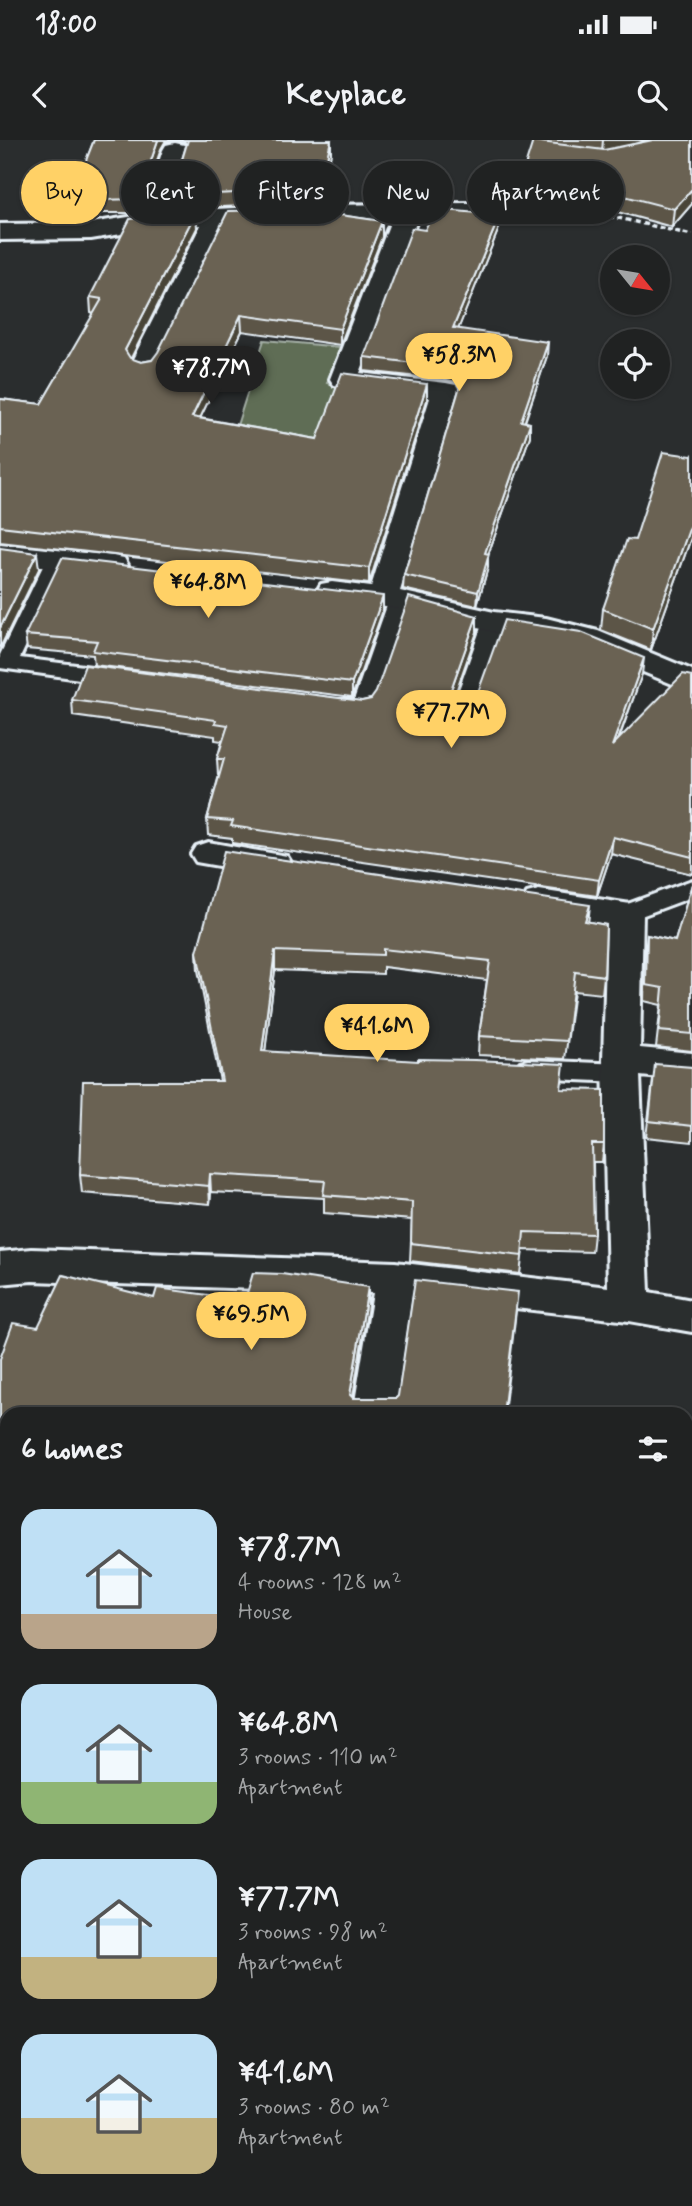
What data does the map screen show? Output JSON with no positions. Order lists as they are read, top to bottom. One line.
{"north":"bottom right","page":{"status":"18:00","header":"Keyplace","chip":["Buy","Rent","Filters","New","Apartment"],"price":["¥58.3M","¥78.7M","¥64.8M","¥77.7M","¥41.6M","¥69.5M"],"heading":"6 homes","list":[{"name":"¥78.7M","note":"4 rooms · 128 m² · House"},{"name":"¥64.8M","note":"3 rooms · 110 m² · Apartment"},{"name":"¥77.7M","note":"3 rooms · 98 m² · Apartment"},{"name":"¥41.6M","note":"3 rooms · 80 m² · Apartment"}]}}
